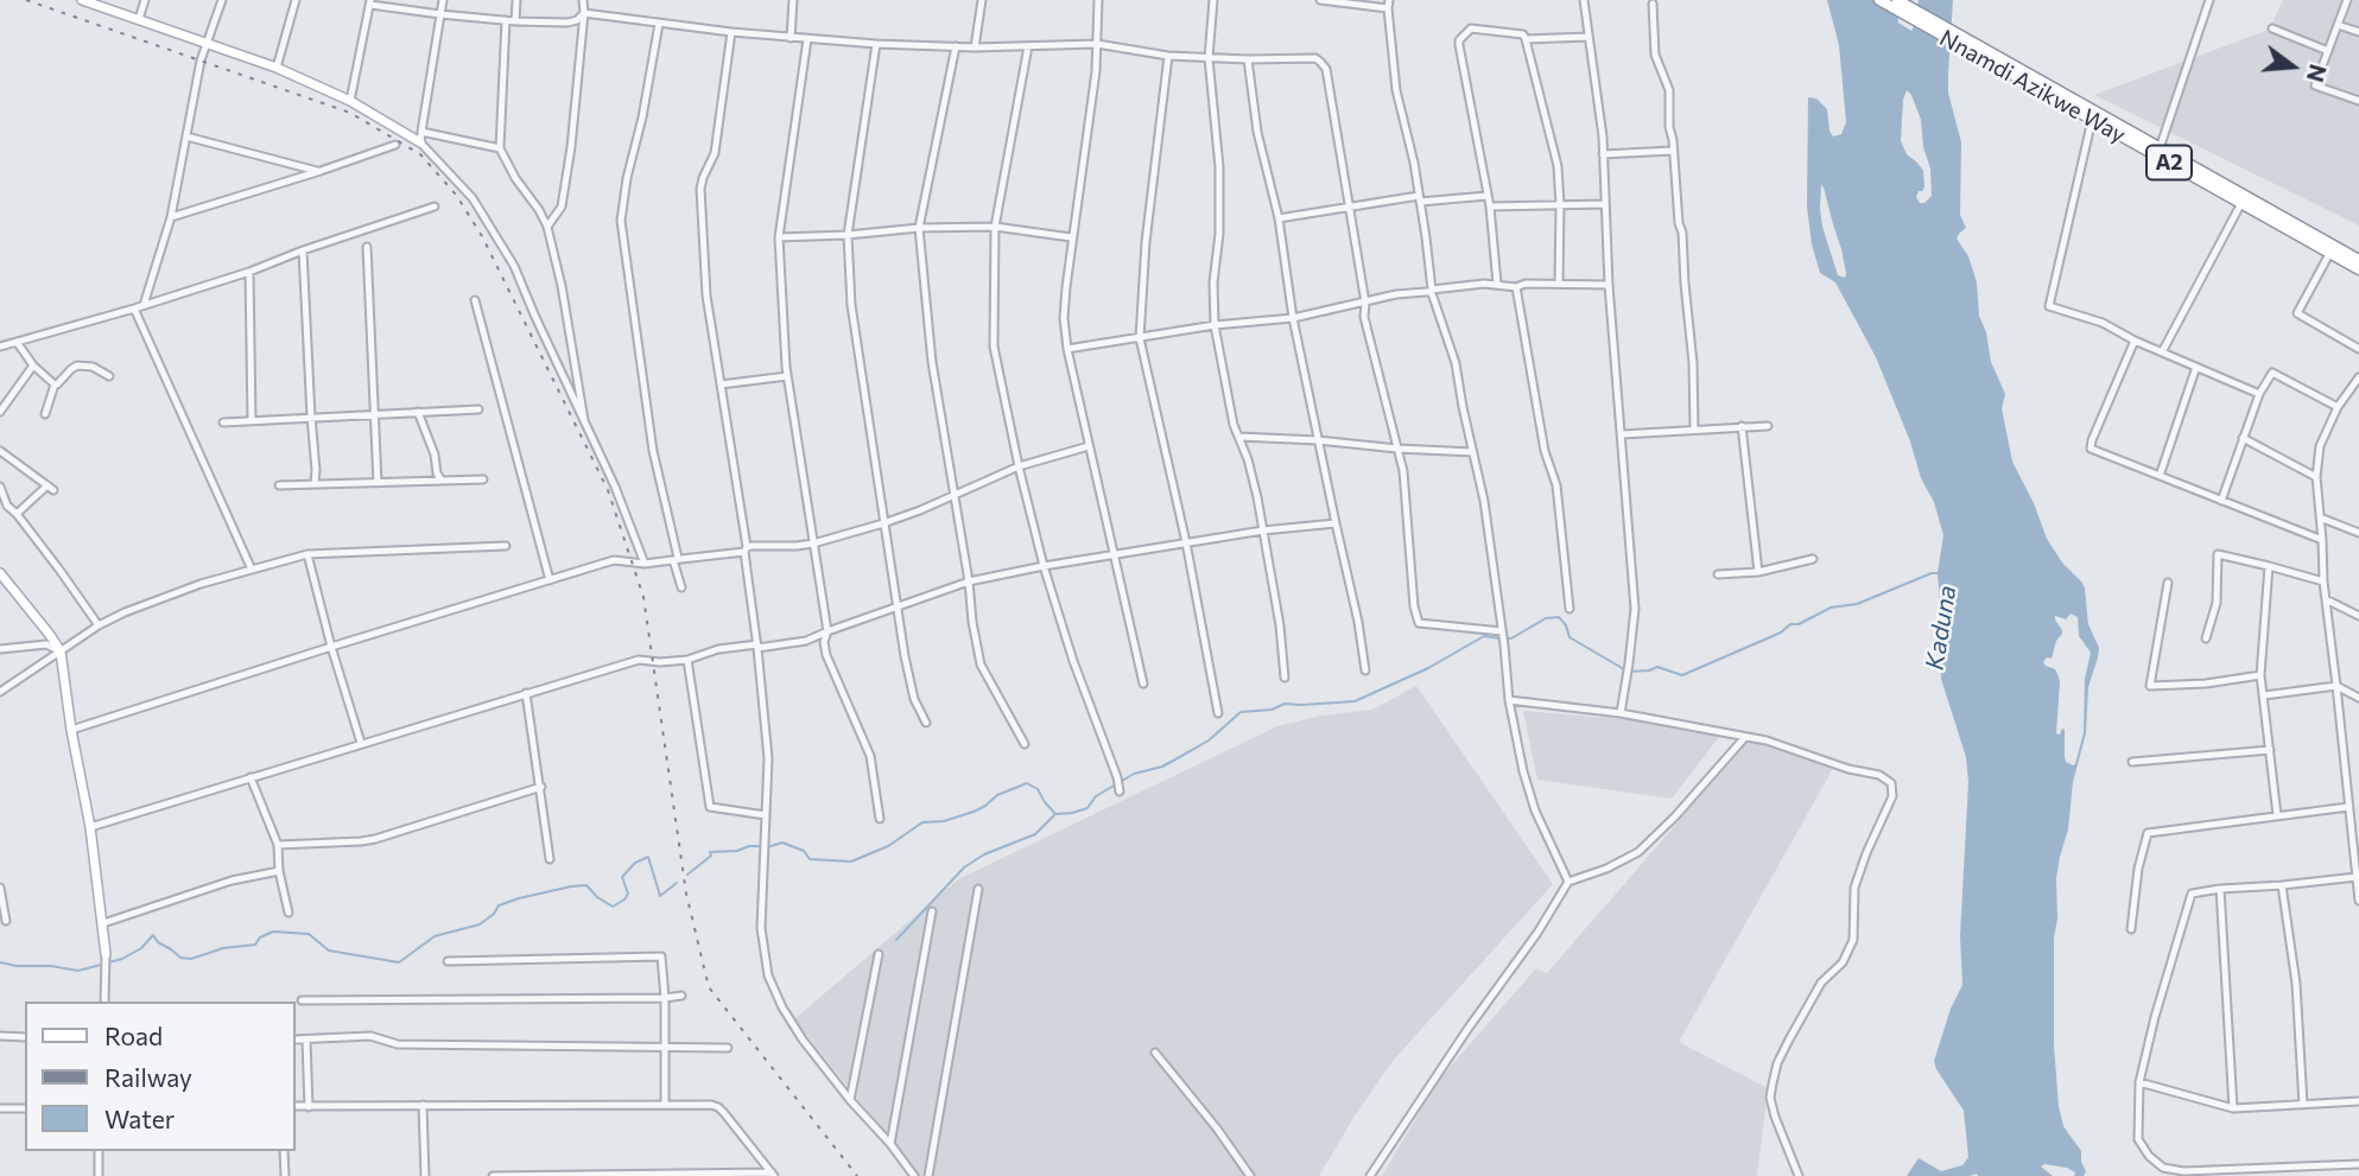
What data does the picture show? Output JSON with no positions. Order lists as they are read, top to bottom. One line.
{"streets":{"highway":["Nnamdi Azikwe Way","A2"]},"water":["Kaduna"],"legend":["Road","Railway","Water"],"north":"right"}
